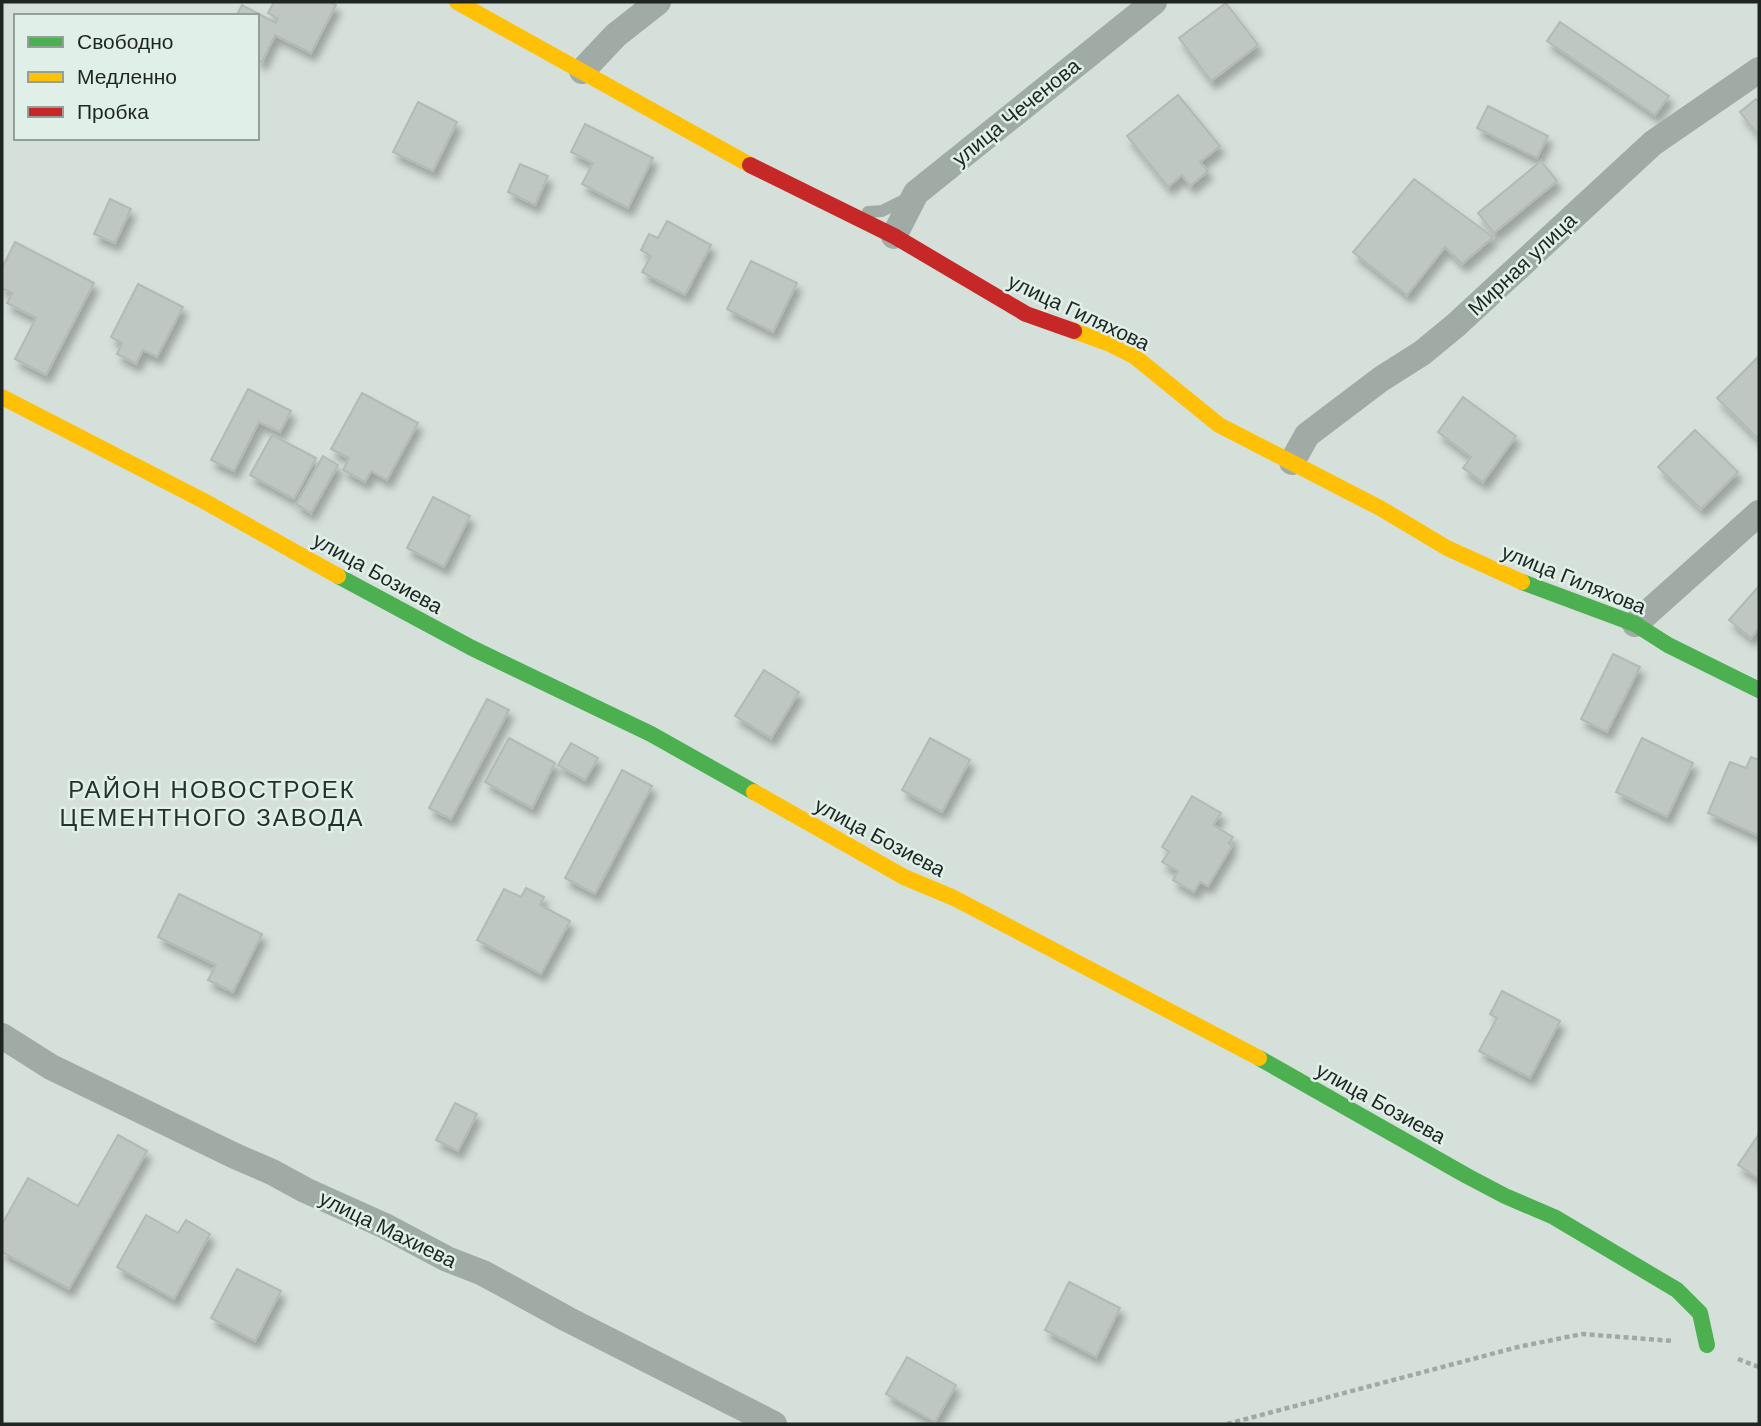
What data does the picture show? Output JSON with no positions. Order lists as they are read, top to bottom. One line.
{"streets":{"street":["улица Чеченова","Мирная улица","улица Гиляхова","улица Бозиева","улица Махиева"]},"crossings":[["улица Чеченова","улица Гиляхова"],["Мирная улица","улица Гиляхова"]],"districts":["РАЙОН НОВОСТРОЕК ЦЕМЕНТНОГО ЗАВОДА"],"legend":["Свободно","Медленно","Пробка"]}
